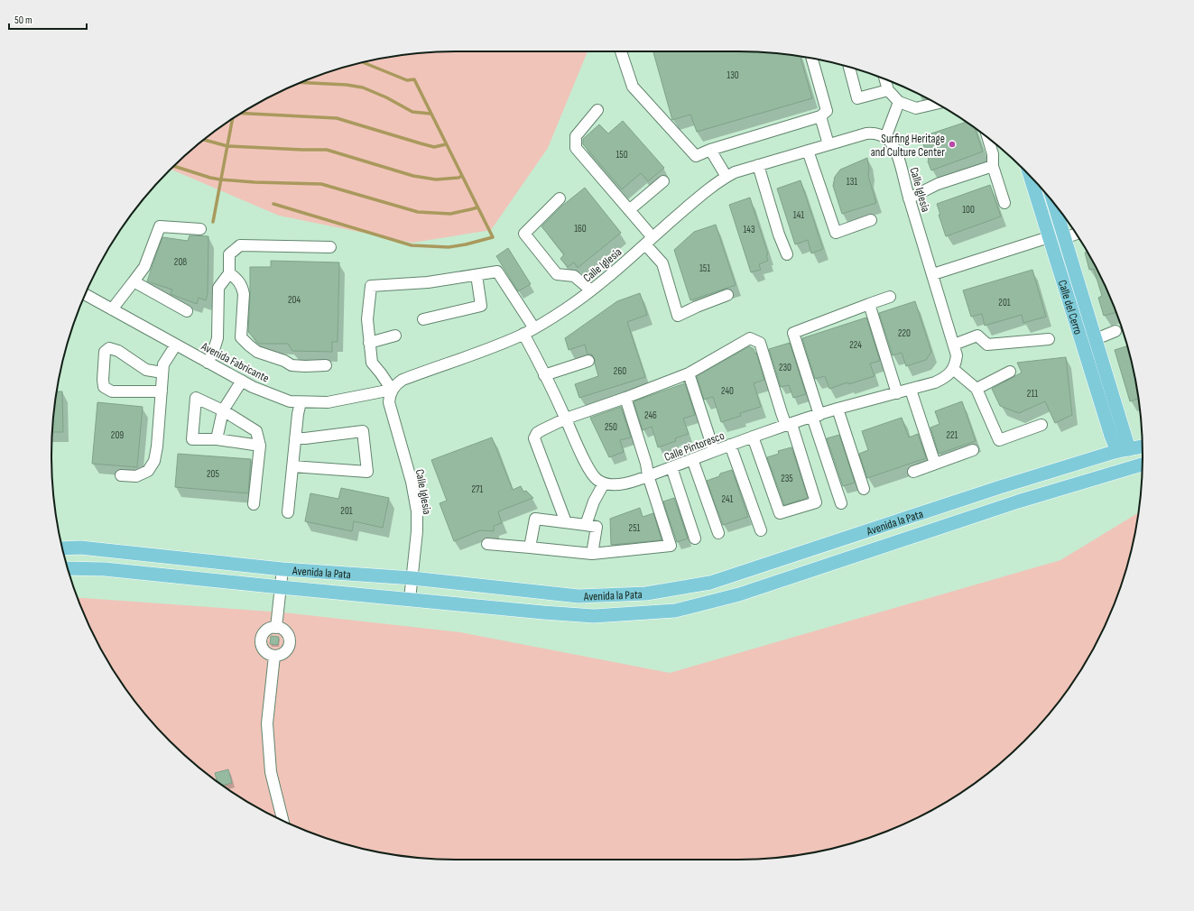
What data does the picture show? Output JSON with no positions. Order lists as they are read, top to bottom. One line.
{"streets":{"main road":["Calle del Cerro","Avenida la Pata"],"street":["Calle Iglesia","Avenida Fabricante","Calle Pintoresco"]},"crossings":[["Calle Iglesia","Avenida Fabricante"],["Calle Iglesia","Calle Pintoresco"],["Calle Iglesia","Avenida la Pata"],["Calle del Cerro","Avenida la Pata"]],"places":["Surfing Heritage and Culture Center"],"house_numbers":["130","150","131","100","141","160","143","208","151","204","201","220","224","230","260","240","211","246","250","209","221","205","235","271","241","201","251"],"scale_bar":"50 m"}
